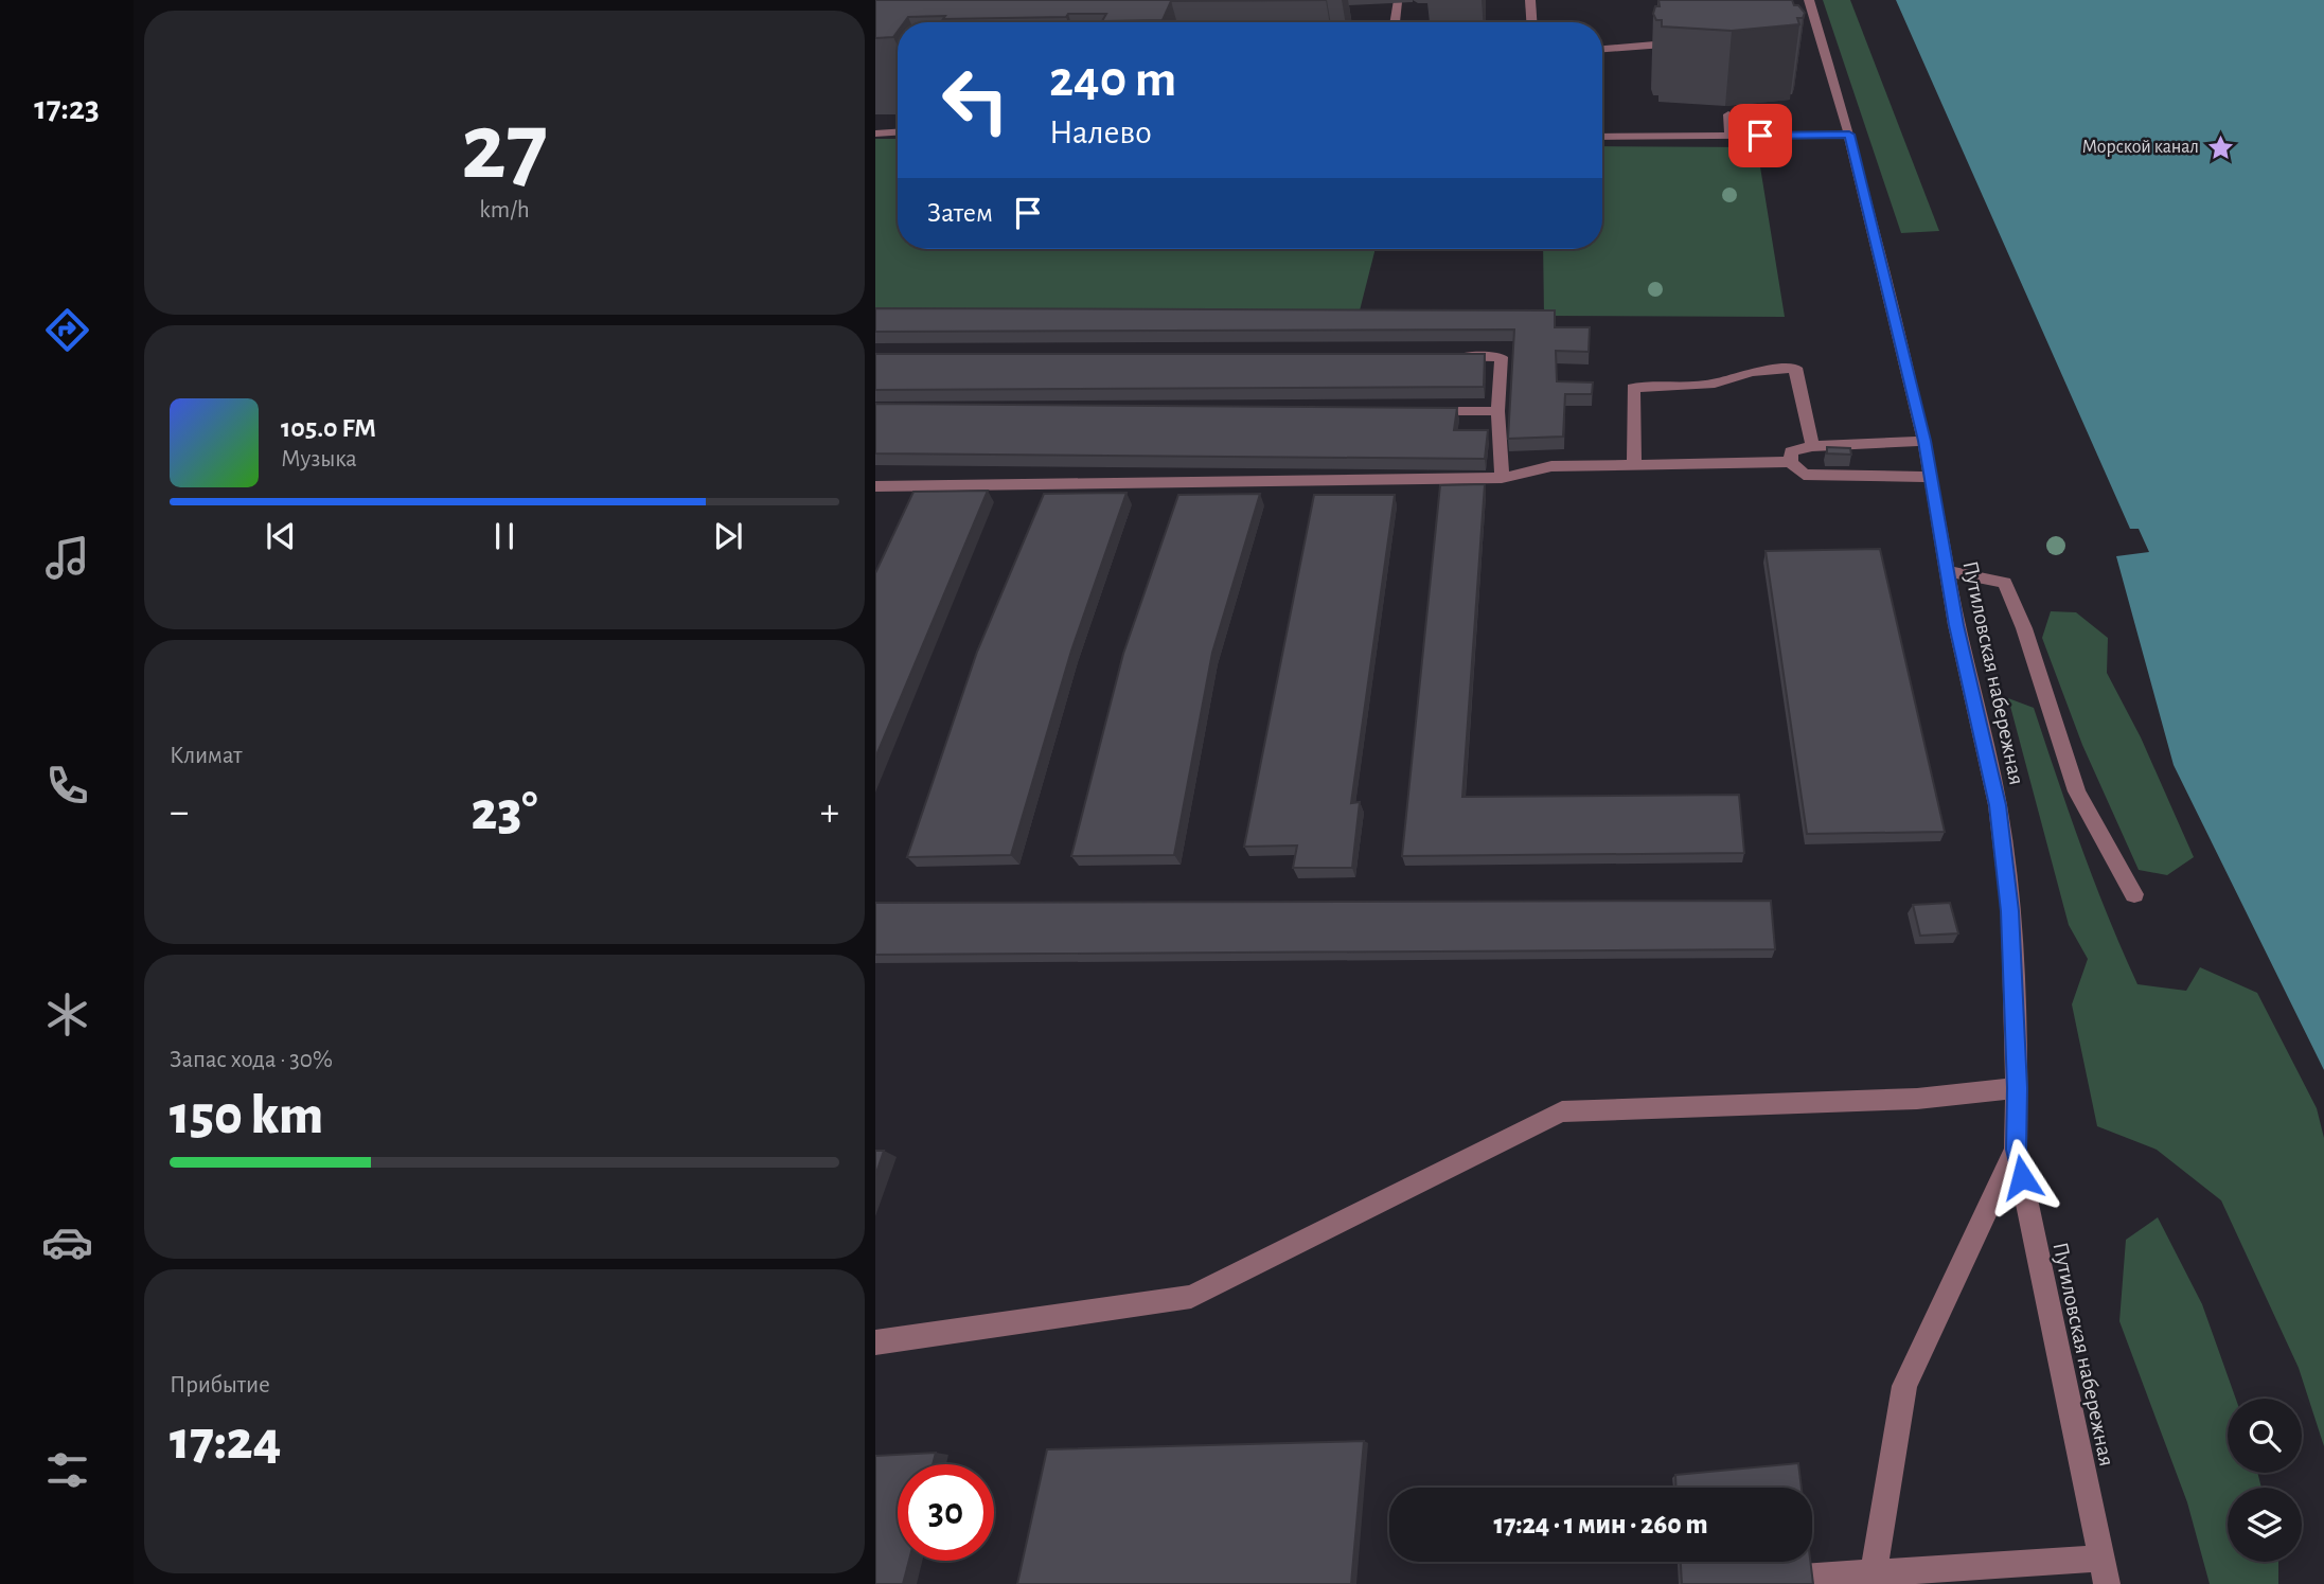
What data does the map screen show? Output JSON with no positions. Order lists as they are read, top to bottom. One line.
{"streets":{"street":["Путиловская набережная"]},"places":{"place":["Морской канал"]},"page":{"tabs":"17:23","tile":[["27","km/h"],"Климат",["Запас хода · 30%","150 km"],["Прибытие","17:24"]],"turn":["240 m","Налево"],"then":"Затем","song":["105.0 FM","Музыка"],"heat":["−","23°","+"],"limit":"30","trip":"17:24 · 1 мин · 260 m"}}
